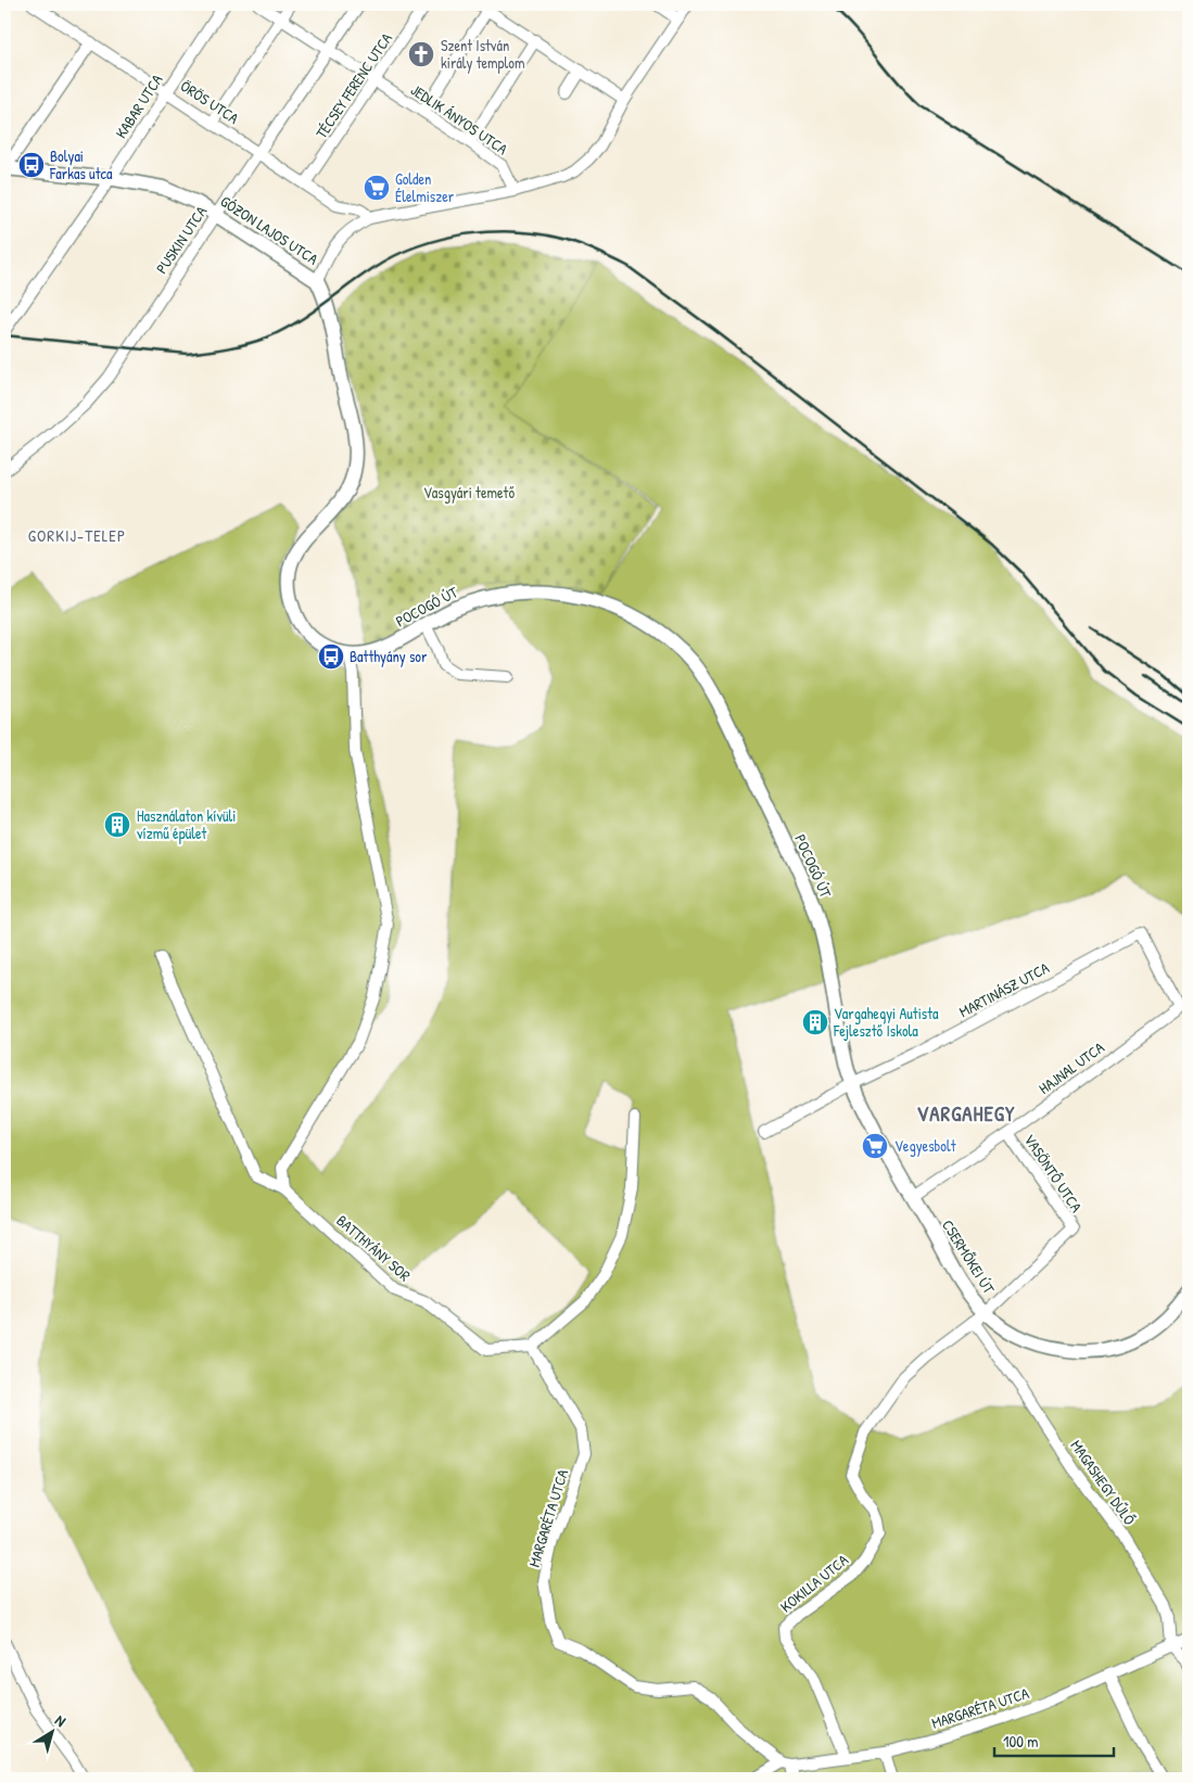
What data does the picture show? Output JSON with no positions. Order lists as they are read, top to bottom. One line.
{"streets":{"main road":["GÓZON LAJOS UTCA","POCOGÓ ÚT","CSERMŐKEI ÚT"],"street":["TÉCSEY FERENC UTCA","ÖRÖS UTCA","KABAR UTCA","JEDLIK ÁNYOS UTCA","PUSKIN UTCA","MARTINÁSZ UTCA","HAJNAL UTCA","VASÖNTŐ UTCA","BATTHYÁNY SOR","MAGASHEGY DŰLŐ","MARGARÉTA UTCA","KOKILLA UTCA"]},"crossings":[["TÉCSEY FERENC UTCA","ÖRÖS UTCA"],["TÉCSEY FERENC UTCA","JEDLIK ÁNYOS UTCA"],["ÖRÖS UTCA","KABAR UTCA"],["ÖRÖS UTCA","GÓZON LAJOS UTCA"],["ÖRÖS UTCA","PUSKIN UTCA"],["KABAR UTCA","GÓZON LAJOS UTCA"],["JEDLIK ÁNYOS UTCA","GÓZON LAJOS UTCA"],["JEDLIK ÁNYOS UTCA","PUSKIN UTCA"],["GÓZON LAJOS UTCA","PUSKIN UTCA"],["GÓZON LAJOS UTCA","POCOGÓ ÚT"],["POCOGÓ ÚT","CSERMŐKEI ÚT"],["MARTINÁSZ UTCA","HAJNAL UTCA"],["MARTINÁSZ UTCA","CSERMŐKEI ÚT"],["HAJNAL UTCA","VASÖNTŐ UTCA"],["HAJNAL UTCA","CSERMŐKEI ÚT"],["VASÖNTŐ UTCA","KOKILLA UTCA"],["BATTHYÁNY SOR","MARGARÉTA UTCA"],["CSERMŐKEI ÚT","KOKILLA UTCA"],["MAGASHEGY DŰLŐ","MARGARÉTA UTCA"],["MAGASHEGY DŰLŐ","KOKILLA UTCA"],["MARGARÉTA UTCA","KOKILLA UTCA"]],"districts":["GORKIJ-TELEP","VARGAHEGY"],"parks":["Vasgyári temető"],"places":{"church":["Szent István király templom"],"bus stop":["Bolyai Farkas utca","Batthyány sor"],"supermarket":["Golden Élelmiszer","Vegyesbolt"],"building":["Használaton kívüli vízmű épület","Vargahegyi Autista Fejlesztő Iskola"]},"scale_bar":"100 m","north":"top right"}
